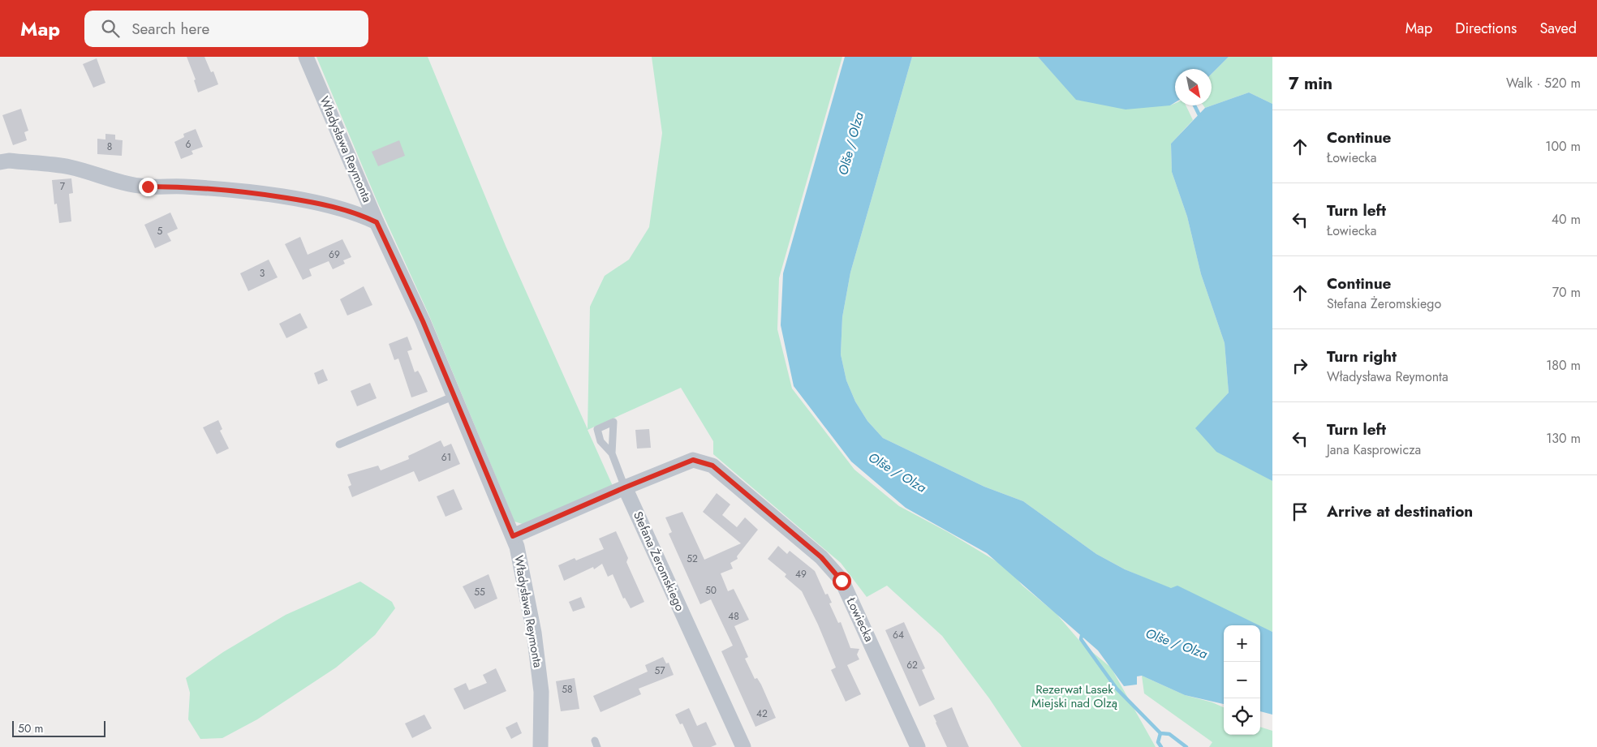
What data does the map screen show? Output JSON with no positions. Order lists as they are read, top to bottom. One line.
{"streets":{"street":["Władysława Reymonta","Stefana Żeromskiego","Łowiecka"]},"crossings":[["Stefana Żeromskiego","Łowiecka"]],"water":["Olše / Olza"],"parks":["Rezerwat Lasek Miejski nad Olzą"],"house_numbers":["6","8","7","5","69","3","61","52","49","50","55","48","64","62","57","58","42"],"scale_bar":"50 m","north":"bottom right","page":{"header":"Map","search":"Search here","nav":["Map","Directions","Saved"],"heading":["7 min","Walk · 520 m"],"list":[["Continue","Łowiecka","100 m"],["Turn left","Łowiecka","40 m"],["Continue","Stefana Żeromskiego","70 m"],["Turn right","Władysława Reymonta","180 m"],["Turn left","Jana Kasprowicza","130 m"],"Arrive at destination"],"map_buttons":["+","−"],"scale":"50 m"}}
